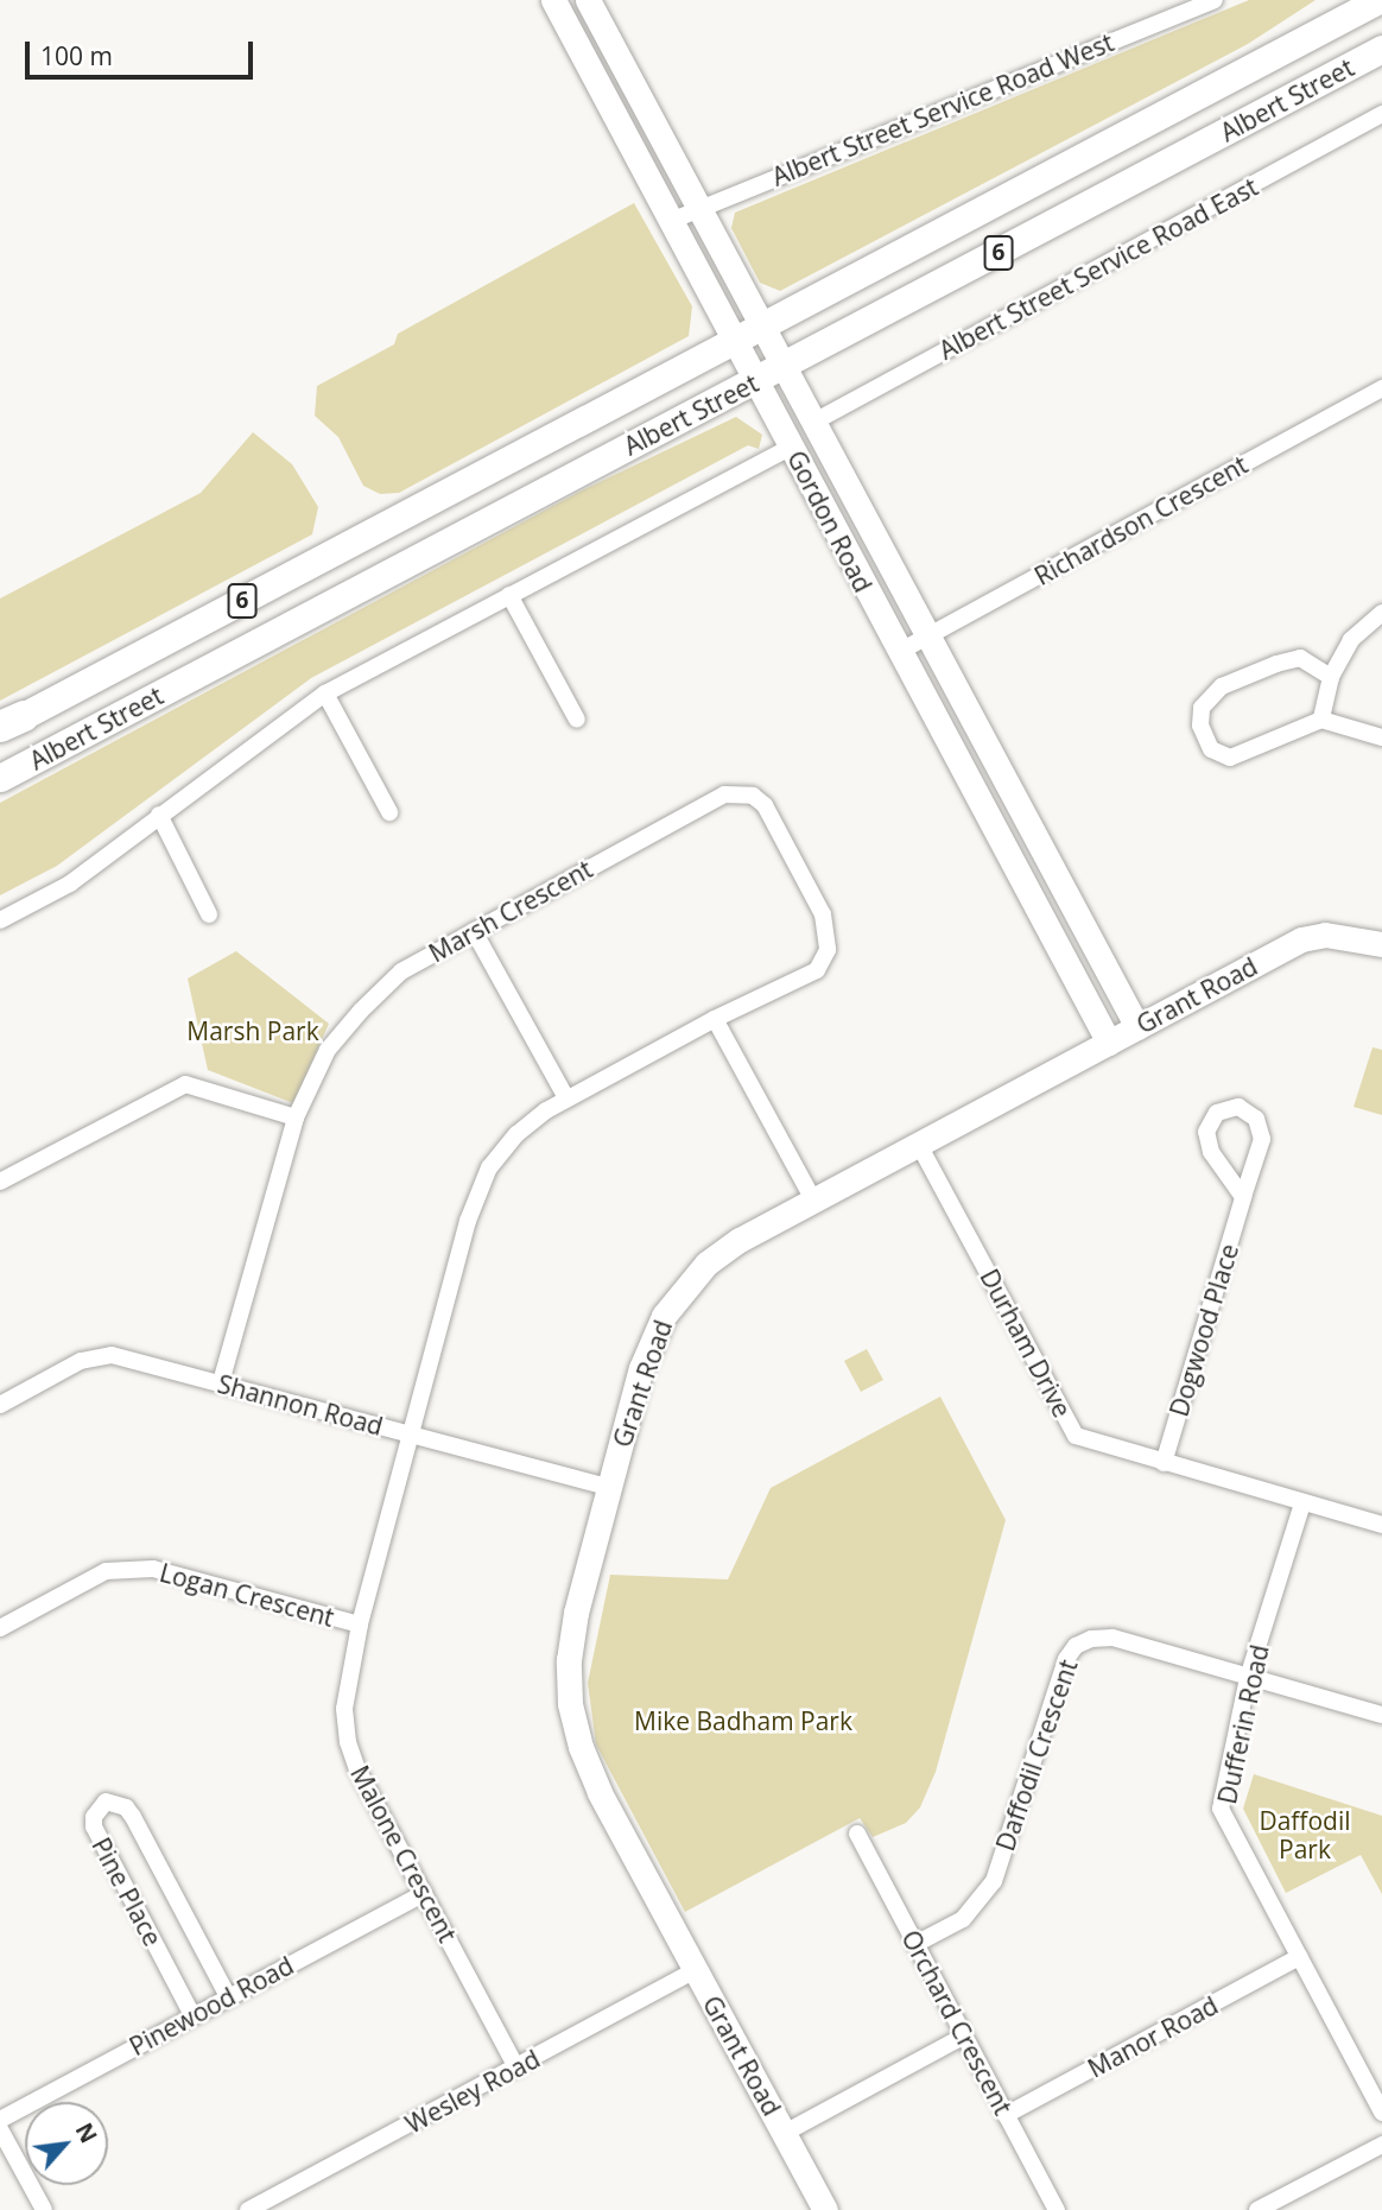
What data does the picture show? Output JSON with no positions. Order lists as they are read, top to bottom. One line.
{"streets":{"main road":["Albert Street","6"],"street":["Albert Street Service Road West","Albert Street Service Road East","Richardson Crescent","Gordon Road","Marsh Crescent","Grant Road","Dogwood Place","Durham Drive","Shannon Road","Logan Crescent","Dufferin Road","Daffodil Crescent","Malone Crescent","Pine Place","Pinewood Road","Orchard Crescent","Manor Road","Wesley Road"]},"crossings":[["Albert Street","Gordon Road"],["Albert Street Service Road West","Gordon Road"],["Albert Street Service Road East","Gordon Road"],["Richardson Crescent","Gordon Road"],["Gordon Road","Grant Road"],["Marsh Crescent","Shannon Road"],["Marsh Crescent","Malone Crescent"],["Grant Road","Durham Drive"],["Grant Road","Shannon Road"],["Grant Road","Wesley Road"],["Dogwood Place","Durham Drive"],["Durham Drive","Dufferin Road"],["Shannon Road","Malone Crescent"],["Logan Crescent","Malone Crescent"],["Dufferin Road","Daffodil Crescent"],["Dufferin Road","Manor Road"],["Daffodil Crescent","Orchard Crescent"],["Malone Crescent","Pinewood Road"],["Malone Crescent","Wesley Road"],["Pine Place","Pinewood Road"],["Orchard Crescent","Manor Road"]],"parks":["Marsh Park","Mike Badham Park","Daffodil Park"],"scale_bar":"100 m","north":"top right"}
